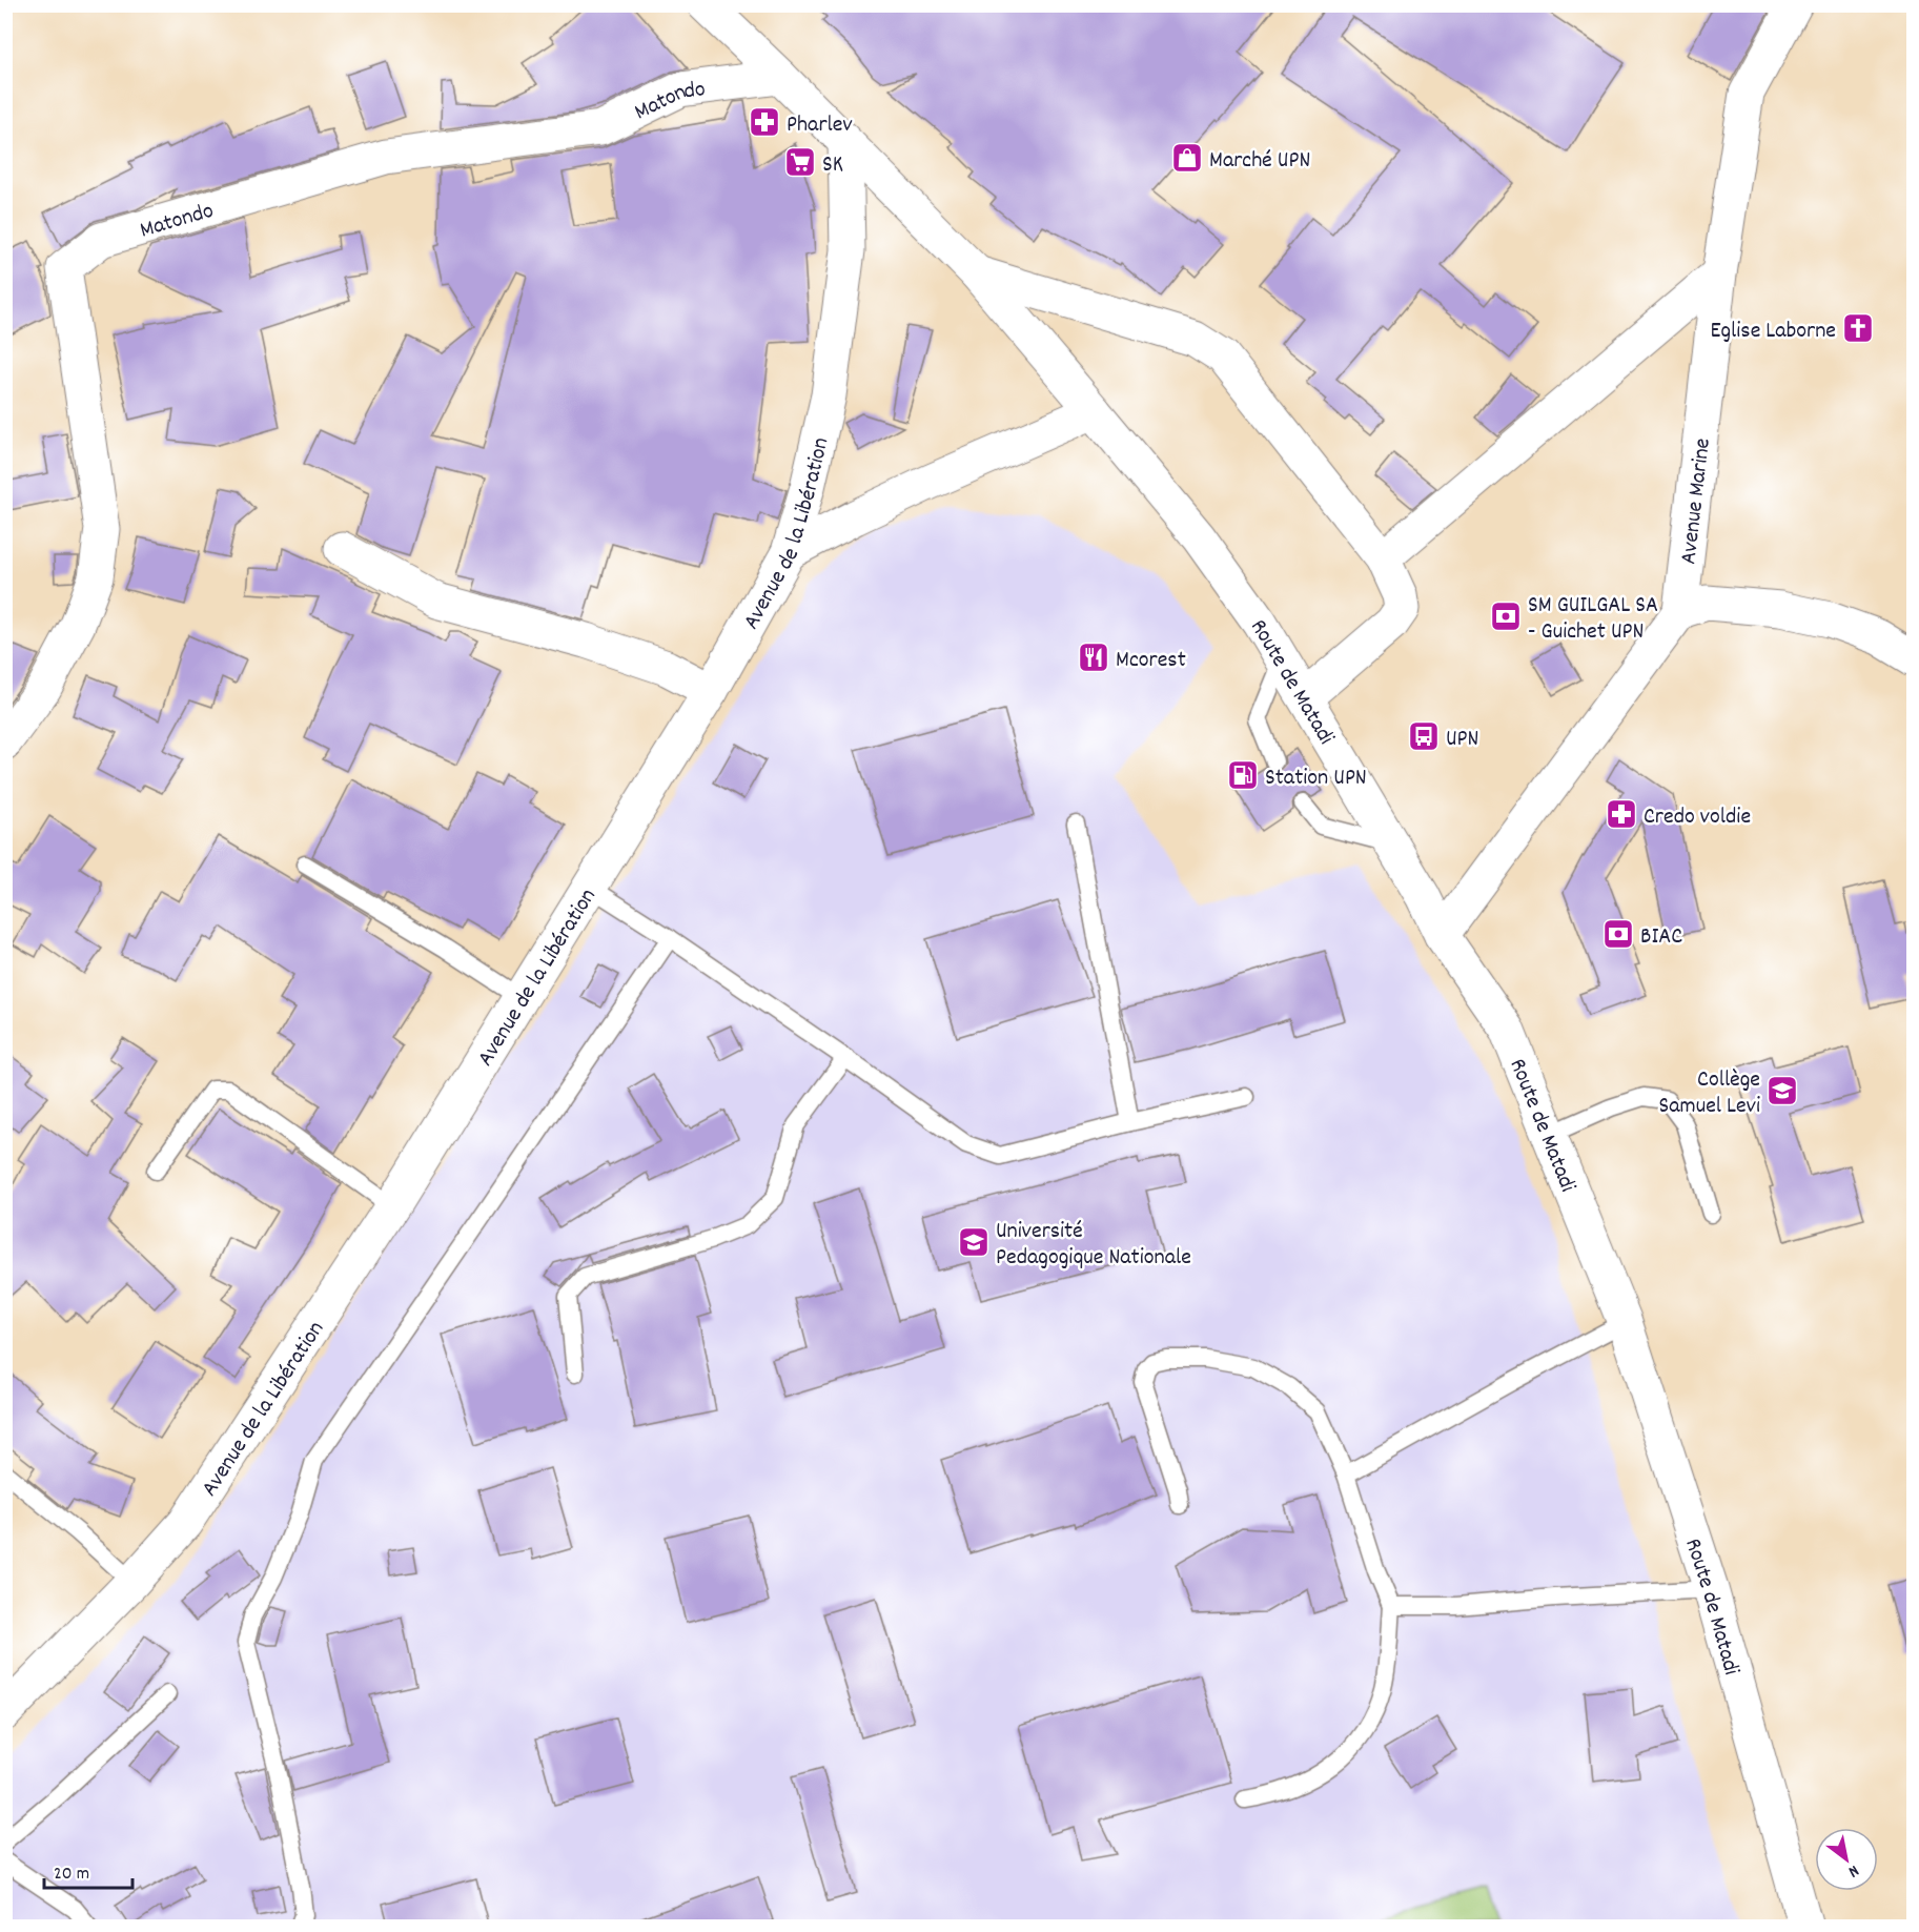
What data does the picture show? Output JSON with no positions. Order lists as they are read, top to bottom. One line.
{"streets":{"main road":["Matondo","Avenue Marine","Avenue de la Libération","Route de Matadi"]},"crossings":[["Avenue Marine","Route de Matadi"]],"places":{"pharmacy":["Pharlev","Credo voldie"],"shop":["Marché UPN"],"supermarket":["SK"],"church":["Eglise Laborne"],"bank":["SM GUILGAL SA - Guichet UPN","BIAC"],"restaurant":["Mcorest"],"bus stop":["UPN"],"fuel station":["Station UPN"],"school or university":["Collège Samuel Levi","Université Pedagogique Nationale"]},"scale_bar":"20 m","north":"bottom right"}
